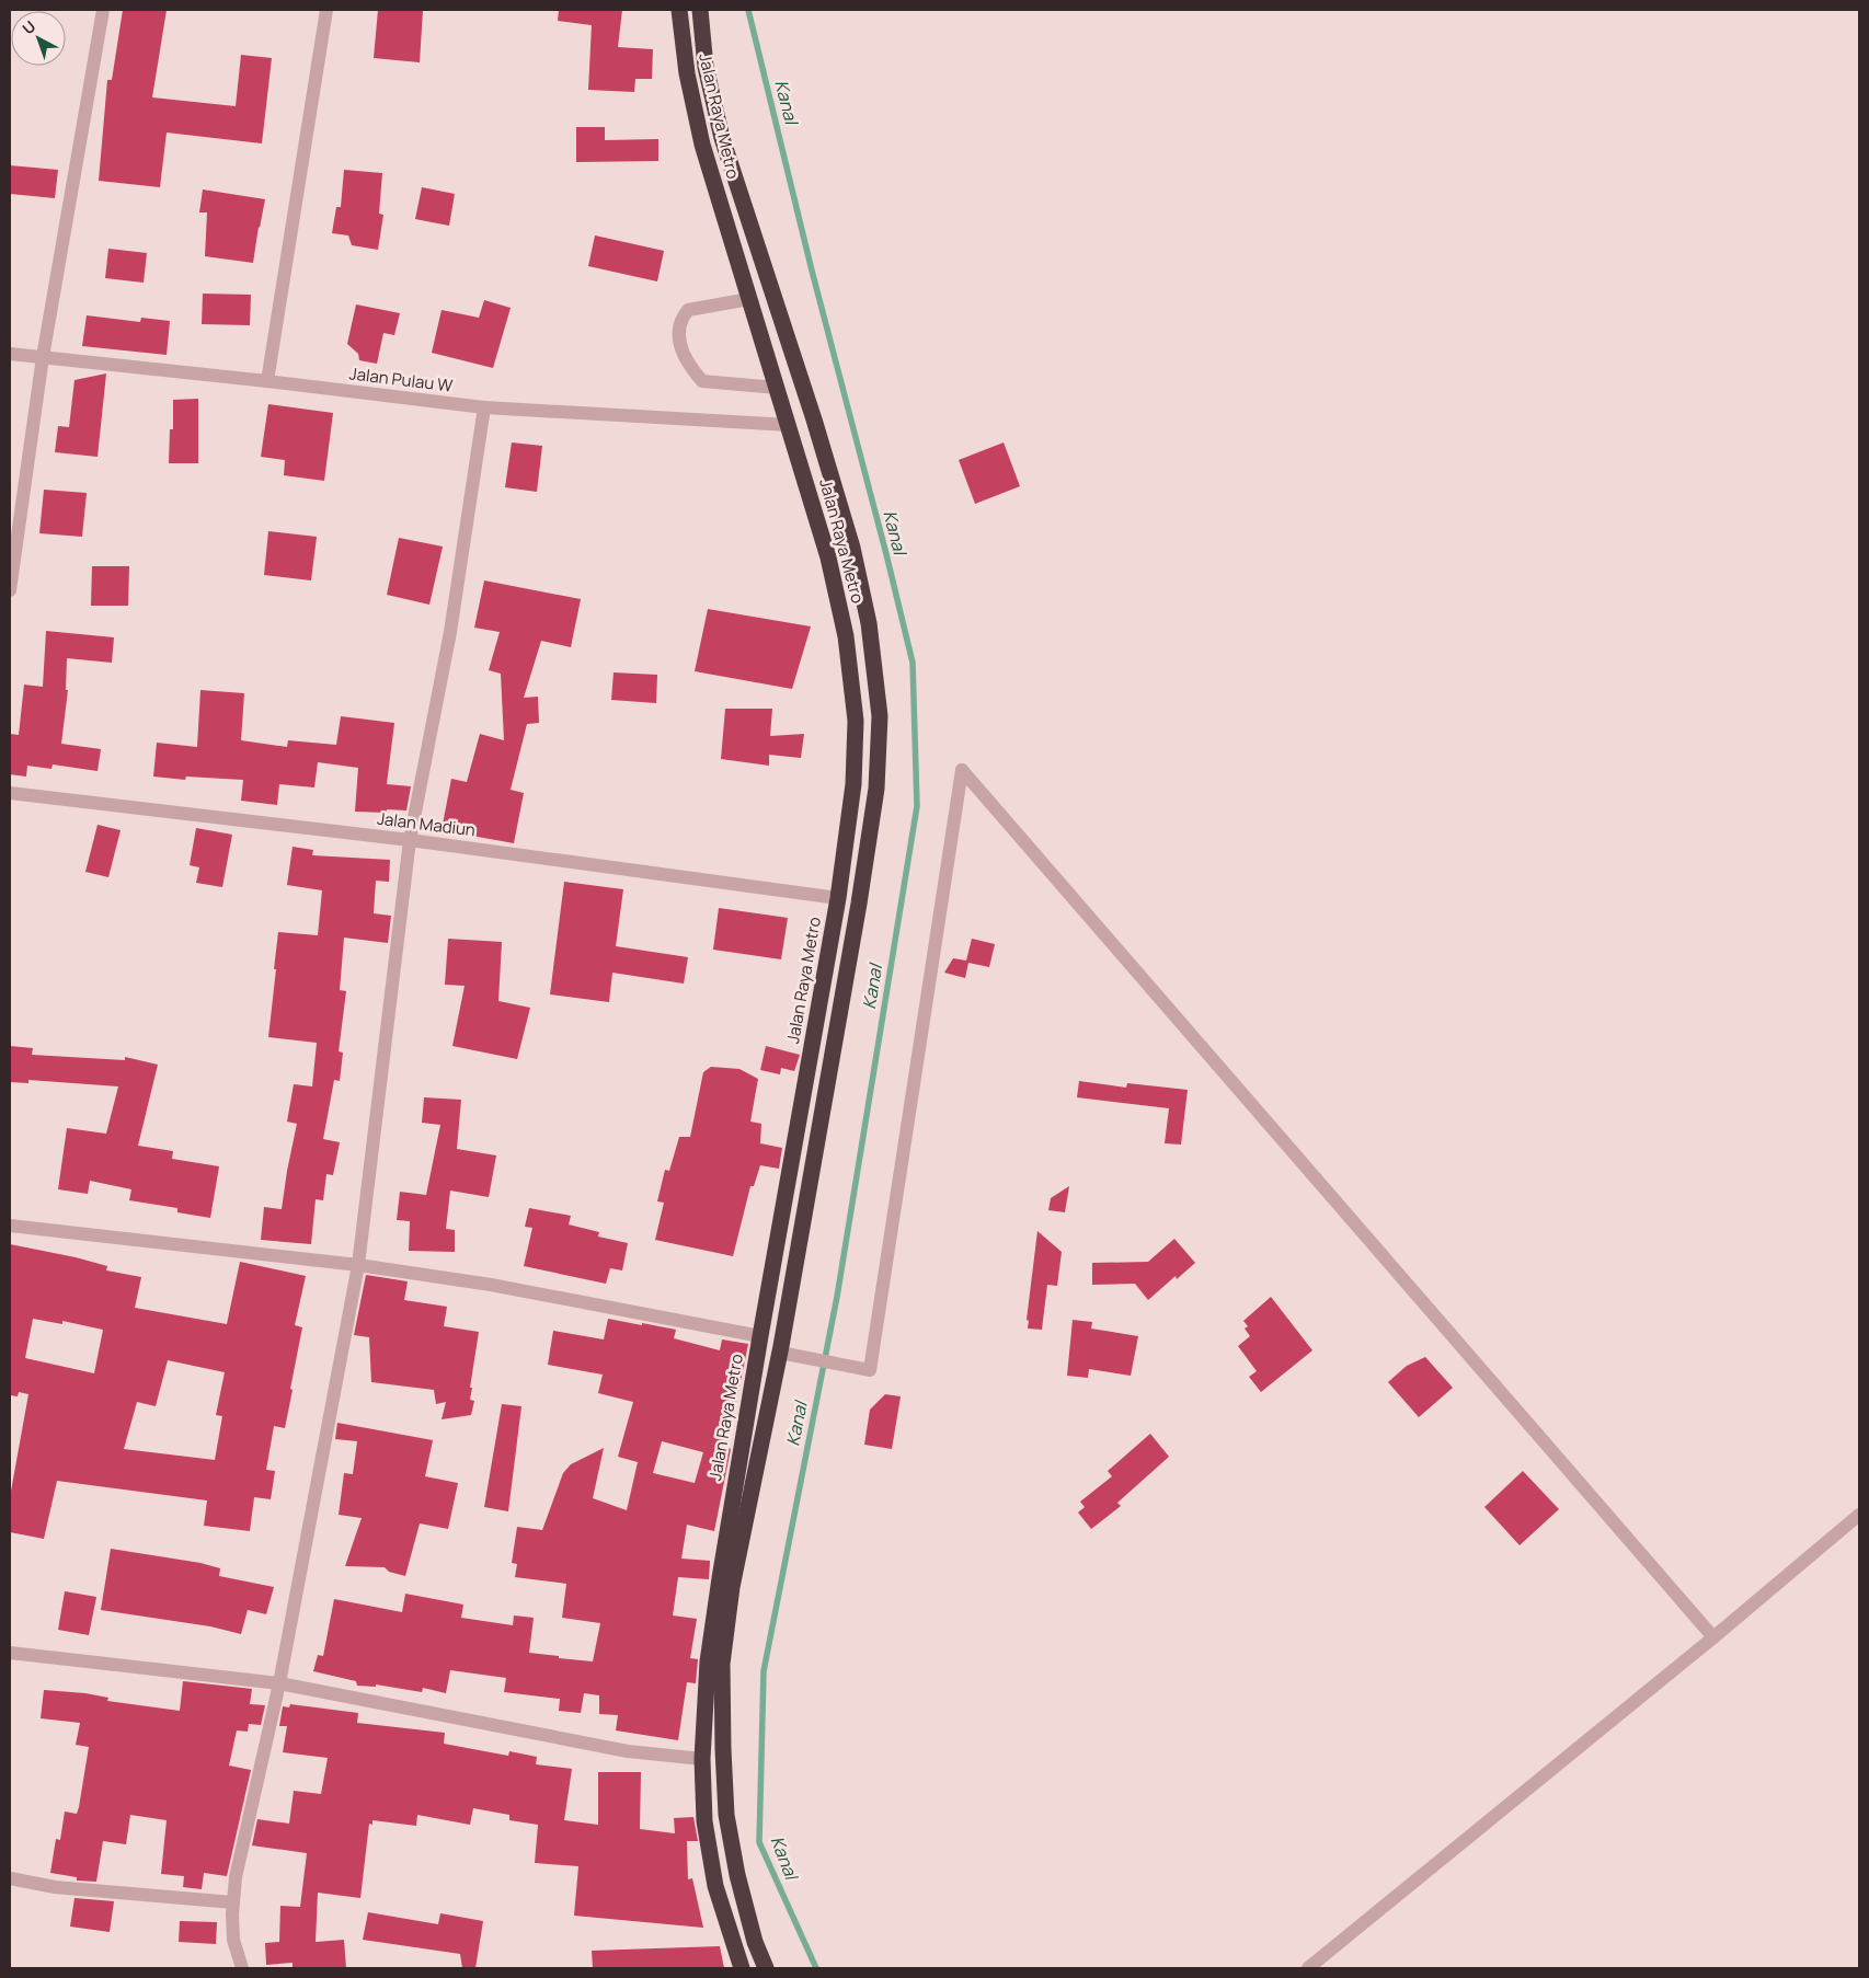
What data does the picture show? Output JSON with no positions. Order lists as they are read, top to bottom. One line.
{"streets":{"highway":["Jalan Raya Metro"],"street":["Jalan Pulau W","Jalan Madiun"]},"crossings":[["Jalan Raya Metro","Jalan Pulau W"],["Jalan Raya Metro","Jalan Madiun"]],"water":["Kanal"],"north":"top left"}
